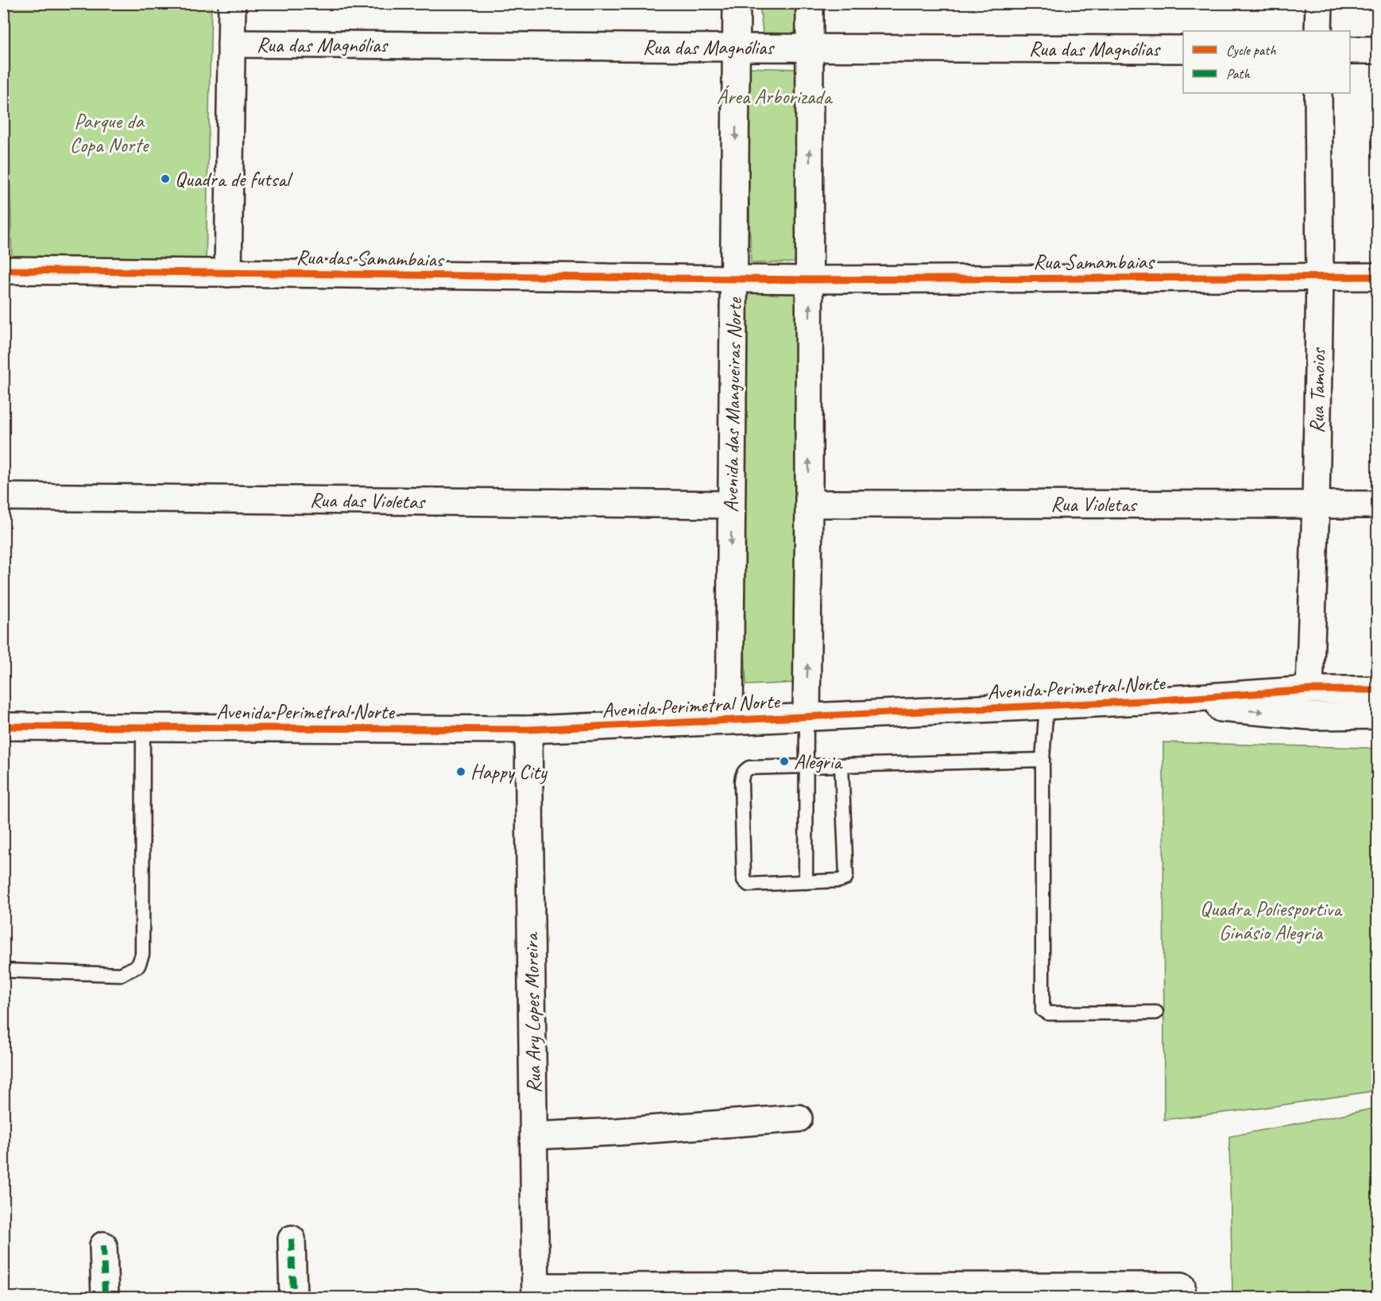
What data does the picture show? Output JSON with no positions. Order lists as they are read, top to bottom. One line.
{"streets":{"street":["Rua das Magnólias","Rua das Samambaias","Rua Samambaias","Rua Tamoios","Avenida das Mangueiras Norte","Rua das Violetas","Rua Violetas","Avenida Perimetral Norte","Rua Ary Lopes Moreira"]},"crossings":[["Rua das Magnólias","Avenida das Mangueiras Norte"],["Rua das Samambaias","Rua Samambaias"],["Rua das Samambaias","Avenida das Mangueiras Norte"],["Rua Samambaias","Rua Tamoios"],["Rua Tamoios","Rua Violetas"],["Rua Tamoios","Avenida Perimetral Norte"],["Avenida das Mangueiras Norte","Rua das Violetas"],["Avenida das Mangueiras Norte","Avenida Perimetral Norte"],["Avenida Perimetral Norte","Rua Ary Lopes Moreira"]],"parks":["Área Arborizada","Parque da Copa Norte","Quadra Poliesportiva Ginásio Alegria"],"places":["Quadra de futsal","Alegria","Happy City"],"legend":["Cycle path","Path"]}
